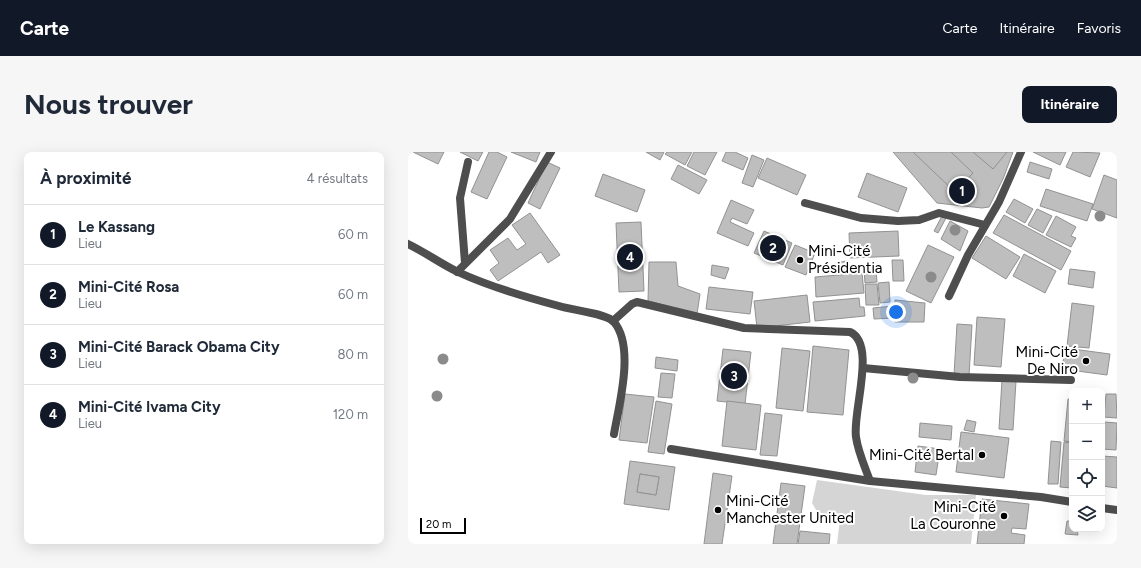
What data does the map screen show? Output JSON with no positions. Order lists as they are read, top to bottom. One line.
{"places":["Mini-Cité Présidentia","Mini-Cité De Niro","Mini-Cité Bertal","Mini-Cité Manchester United","Mini-Cité La Couronne"],"scale_bar":"20 m","page":{"header":"Carte","nav":["Carte","Itinéraire","Favoris"],"buttons":"Itinéraire","title":"Nous trouver","heading":["À proximité","4 résultats"],"pins":["1","2","4","3"],"list":[{"mark":"1","name":"Le Kassang","note":"Lieu","value":"60 m"},{"mark":"2","name":"Mini-Cité Rosa","note":"Lieu","value":"60 m"},{"mark":"3","name":"Mini-Cité Barack Obama City","note":"Lieu","value":"80 m"},{"mark":"4","name":"Mini-Cité Ivama City","note":"Lieu","value":"120 m"}],"map_buttons":["+","−"],"scale":"20 m"}}
